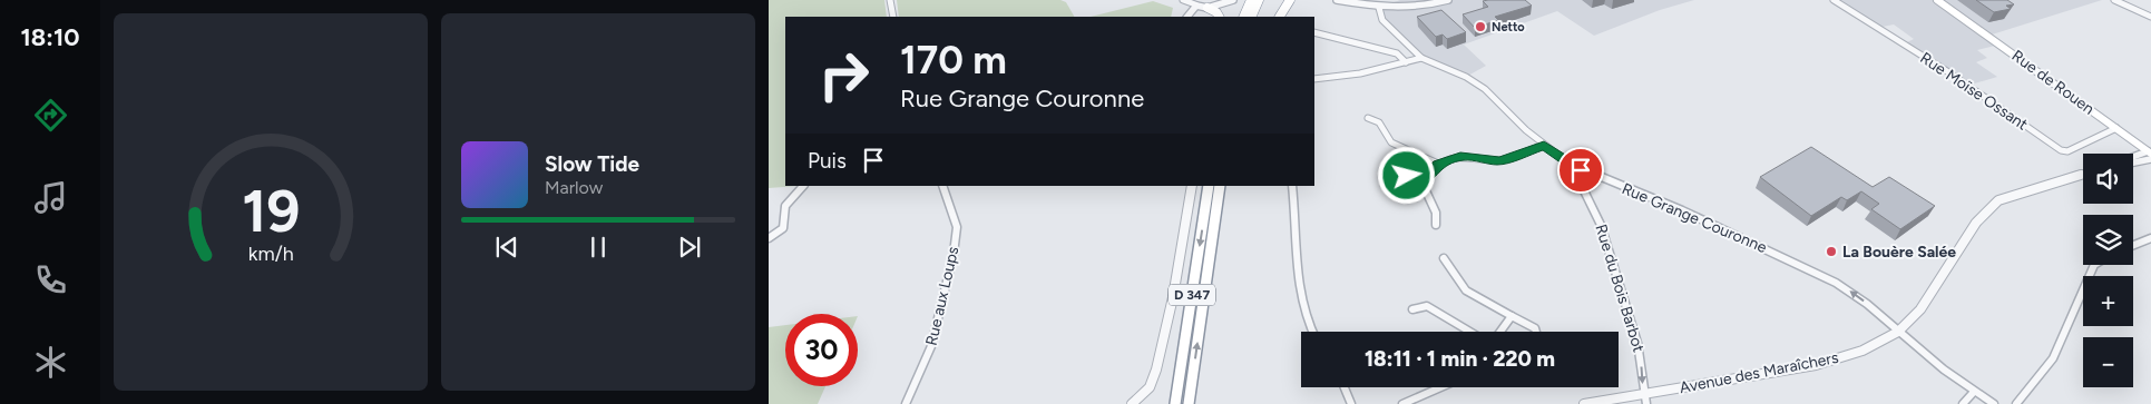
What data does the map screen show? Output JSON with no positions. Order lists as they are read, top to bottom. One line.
{"streets":{"highway":["D 347"],"main road":["Rue de Rouen"],"street":["Rue Moïse Ossant","Rue Grange Couronne","Rue du Bois Barbot","Rue aux Loups","Avenue des Maraîchers"]},"crossings":[["Rue de Rouen","Rue Moïse Ossant"],["Rue Grange Couronne","Rue du Bois Barbot"],["Rue Grange Couronne","Avenue des Maraîchers"],["Rue du Bois Barbot","Avenue des Maraîchers"]],"one_way":["Rue Grange Couronne","Rue du Bois Barbot"],"places":["Netto","La Bouère Salée"],"page":{"tabs":"18:10","turn":["170 m","Rue Grange Couronne"],"then":"Puis","song":["Slow Tide","Marlow"],"map_buttons":["+","−"],"limit":"30","trip":"18:11 · 1 min · 220 m","gauge":["19","km/h"]}}
